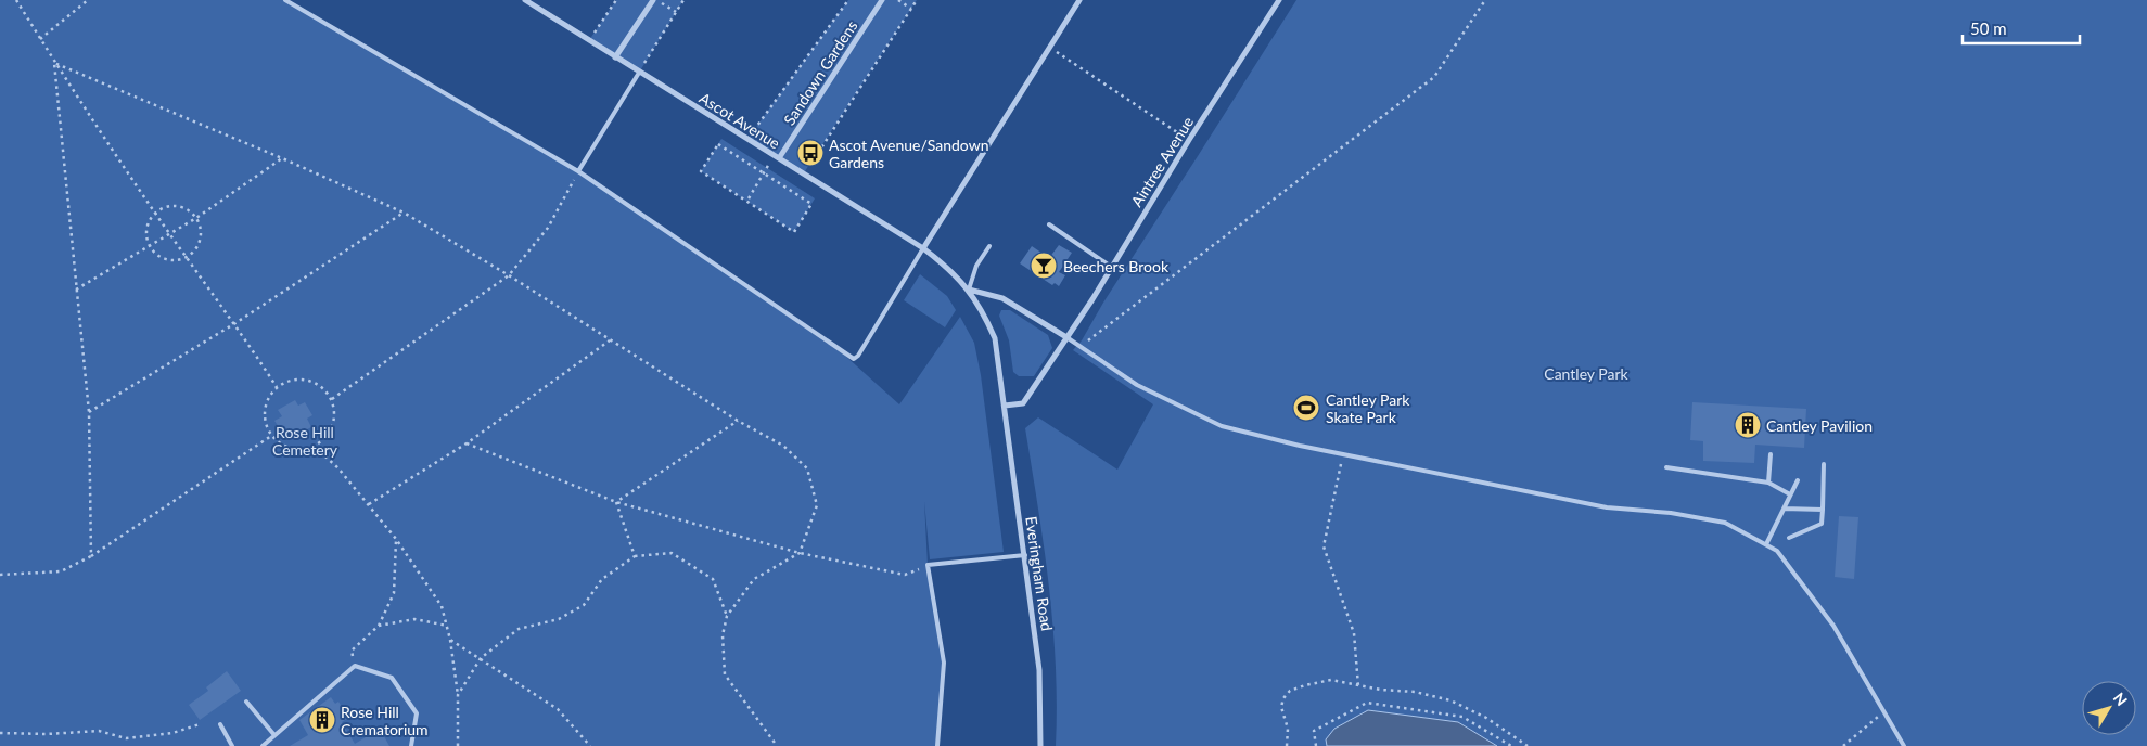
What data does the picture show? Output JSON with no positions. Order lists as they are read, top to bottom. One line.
{"streets":{"street":["Sandown Gardens","Ascot Avenue","Aintree Avenue","Everingham Road"]},"crossings":[["Sandown Gardens","Ascot Avenue"],["Ascot Avenue","Aintree Avenue"],["Ascot Avenue","Everingham Road"],["Aintree Avenue","Everingham Road"]],"parks":["Cantley Park","Rose Hill Cemetery"],"places":{"bus stop":["Ascot Avenue/Sandown Gardens"],"bar":["Beechers Brook"],"sports":["Cantley Park Skate Park"],"building":["Cantley Pavilion","Rose Hill Crematorium"]},"scale_bar":"50 m","north":"top right"}
